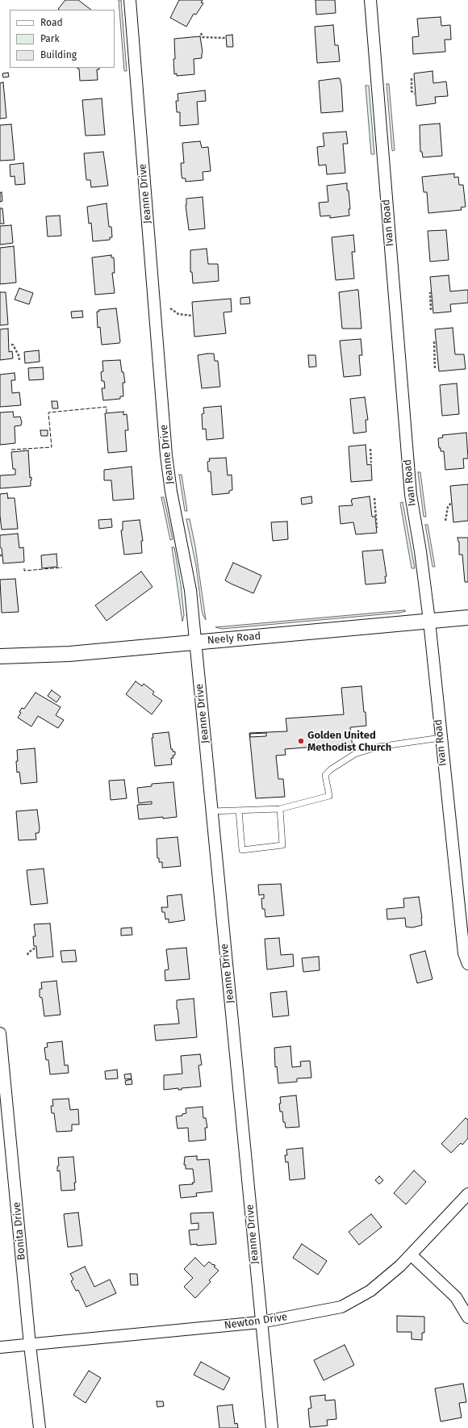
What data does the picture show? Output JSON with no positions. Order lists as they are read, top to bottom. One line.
{"streets":{"street":["Jeanne Drive","Ivan Road","Neely Road","Bonita Drive","Newton Drive"]},"crossings":[["Jeanne Drive","Neely Road"],["Jeanne Drive","Newton Drive"],["Ivan Road","Neely Road"],["Bonita Drive","Newton Drive"]],"places":["Golden United Methodist Church"],"legend":["Road","Park","Building"]}
